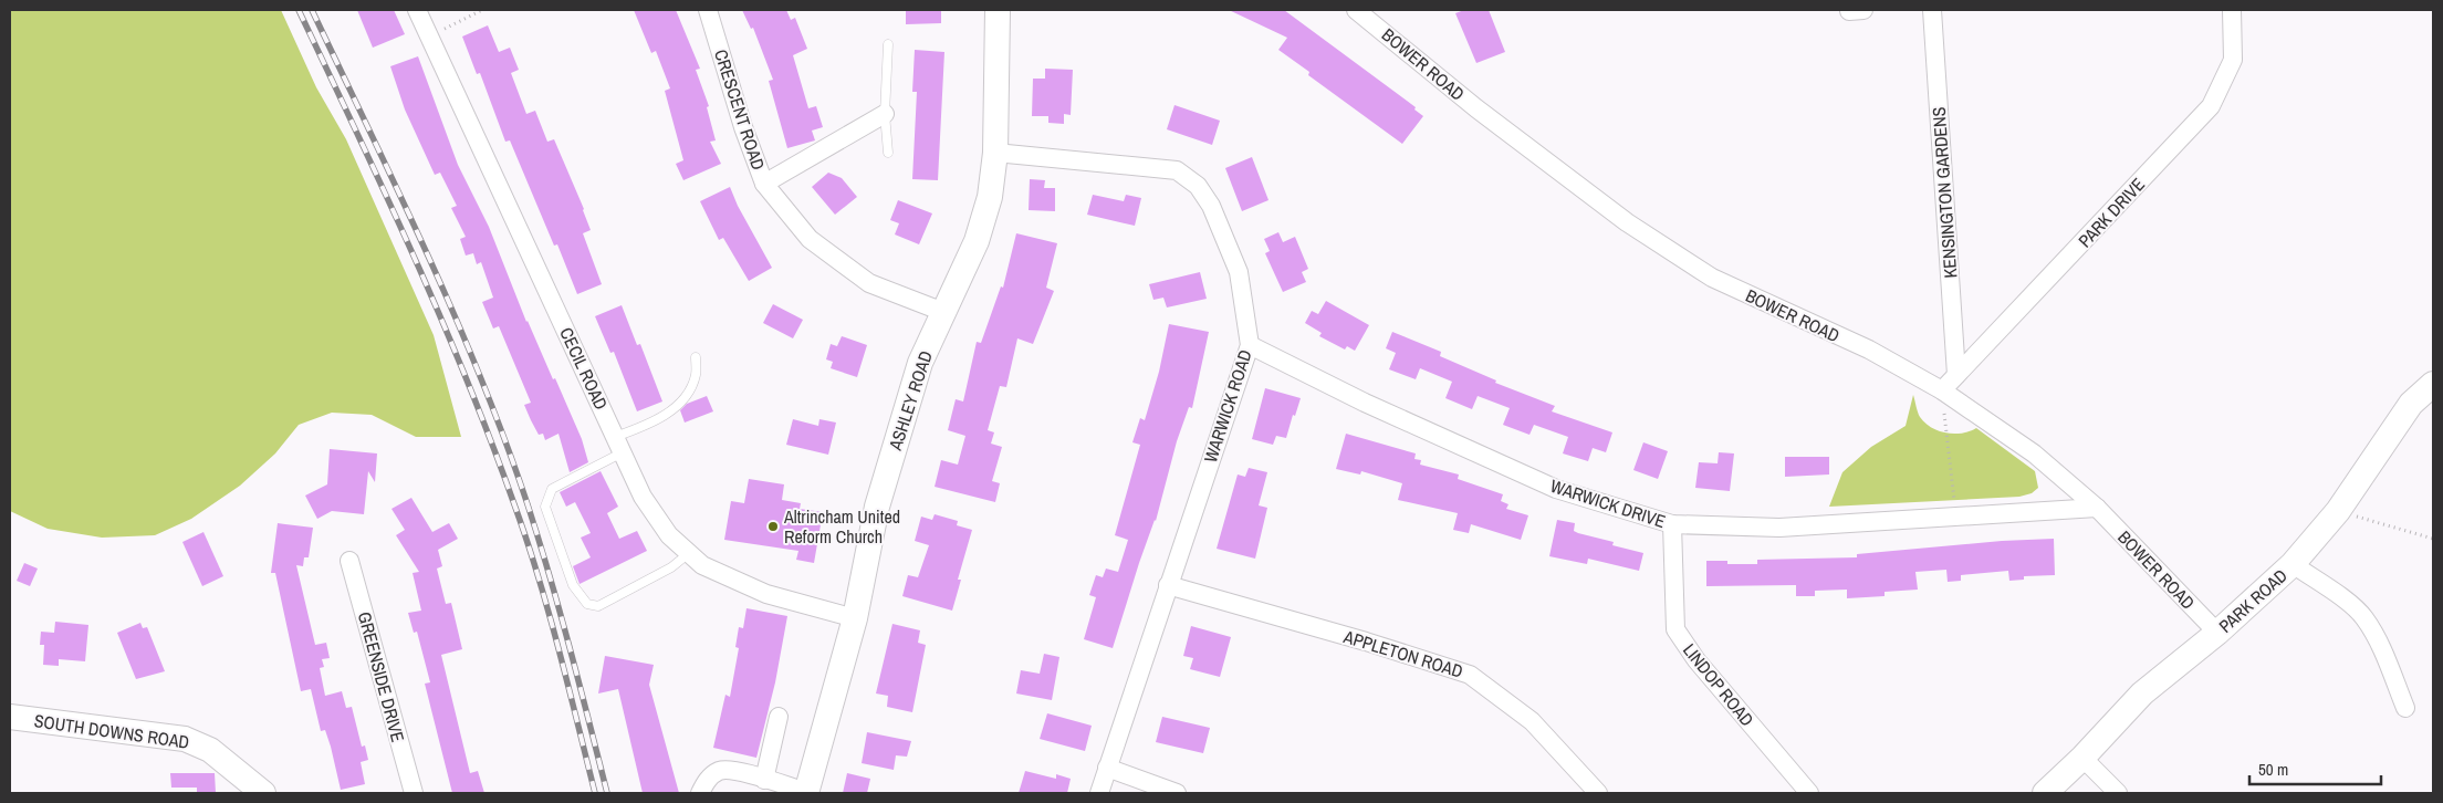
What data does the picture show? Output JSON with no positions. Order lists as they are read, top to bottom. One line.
{"streets":{"main road":["ASHLEY ROAD","PARK ROAD","SOUTH DOWNS ROAD"],"street":["BOWER ROAD","CRESCENT ROAD","KENSINGTON GARDENS","PARK DRIVE","CECIL ROAD","WARWICK ROAD","WARWICK DRIVE","APPLETON ROAD","GREENSIDE DRIVE","LINDOP ROAD"]},"crossings":[["BOWER ROAD","PARK DRIVE"],["BOWER ROAD","WARWICK DRIVE"],["BOWER ROAD","PARK ROAD"],["CRESCENT ROAD","ASHLEY ROAD"],["KENSINGTON GARDENS","PARK DRIVE"],["CECIL ROAD","ASHLEY ROAD"],["ASHLEY ROAD","WARWICK ROAD"],["WARWICK ROAD","WARWICK DRIVE"],["WARWICK ROAD","APPLETON ROAD"],["WARWICK DRIVE","LINDOP ROAD"]],"places":["Altrincham United Reform Church"],"scale_bar":"50 m"}
